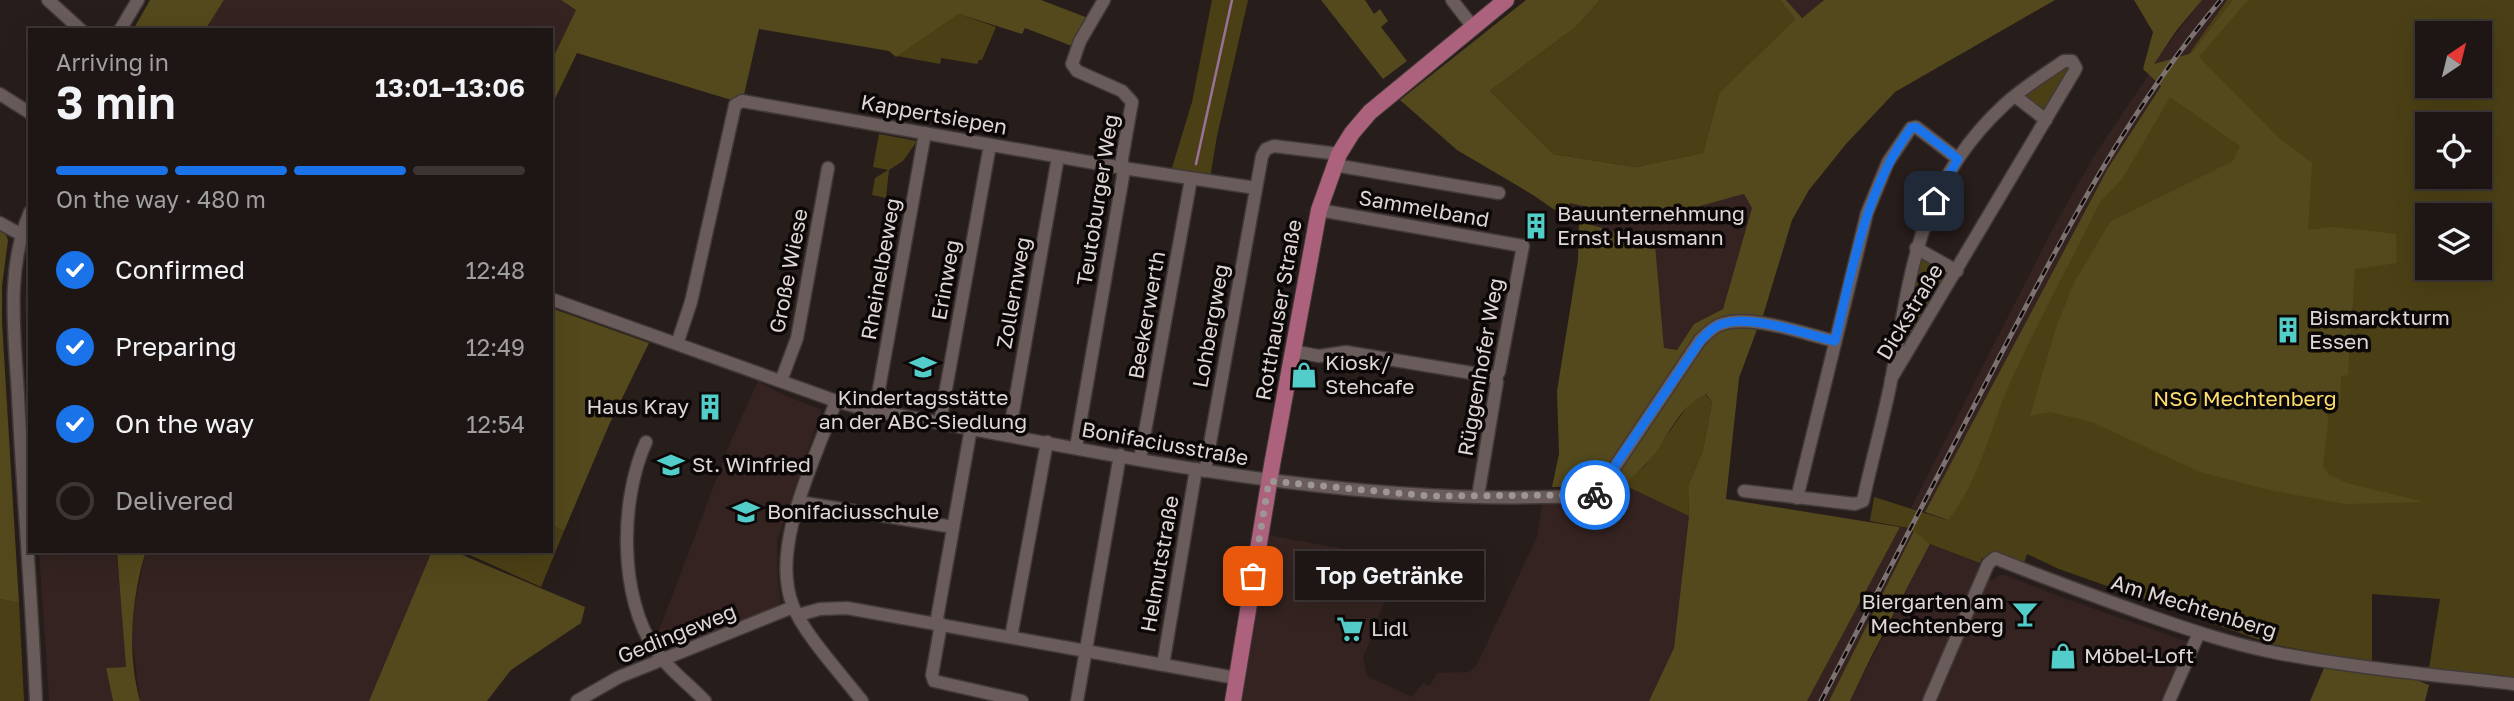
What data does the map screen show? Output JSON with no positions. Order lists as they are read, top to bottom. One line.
{"streets":{"main road":["Rotthauser Straße"],"street":["Kappertsiepen","Teutoburger Weg","Sammelband","Rheinelbeweg","Große Wiese","Erinweg","Zollernweg","Dickstraße","Beekerwerth","Lohbergweg","Rüggenhofer Weg","Bonifaciusstraße","Helmutstraße","Am Mechtenberg","Gedingeweg"]},"crossings":[["Kappertsiepen","Teutoburger Weg"],["Kappertsiepen","Rheinelbeweg"],["Kappertsiepen","Erinweg"],["Kappertsiepen","Zollernweg"],["Kappertsiepen","Beekerwerth"],["Kappertsiepen","Lohbergweg"],["Kappertsiepen","Bonifaciusstraße"],["Teutoburger Weg","Bonifaciusstraße"],["Sammelband","Rotthauser Straße"],["Sammelband","Rüggenhofer Weg"],["Rheinelbeweg","Bonifaciusstraße"],["Große Wiese","Bonifaciusstraße"],["Erinweg","Bonifaciusstraße"],["Zollernweg","Bonifaciusstraße"],["Rotthauser Straße","Bonifaciusstraße"],["Rotthauser Straße","Gedingeweg"],["Beekerwerth","Bonifaciusstraße"],["Lohbergweg","Bonifaciusstraße"],["Lohbergweg","Helmutstraße"],["Rüggenhofer Weg","Bonifaciusstraße"],["Bonifaciusstraße","Helmutstraße"],["Helmutstraße","Gedingeweg"]],"parks":["NSG Mechtenberg"],"places":{"building":["Bauunternehmung Ernst Hausmann","Bismarckturm Essen","Haus Kray"],"school or university":["Kindertagsstätte an der ABC-Siedlung","St. Winfried","Bonifaciusschule"],"shop":["Kiosk/ Stehcafe","Möbel-Loft"],"other":["Top Getränke"],"bar":["Biergarten am Mechtenberg"],"supermarket":["Lidl"]},"north":"top right","page":{"heading":["3 min","Arriving in","13:01–13:06"],"bar":"On the way · 480 m","list":[["Confirmed","12:48"],["Preparing","12:49"],["On the way","12:54"],"Delivered"],"bubble":"Top Getränke"}}
